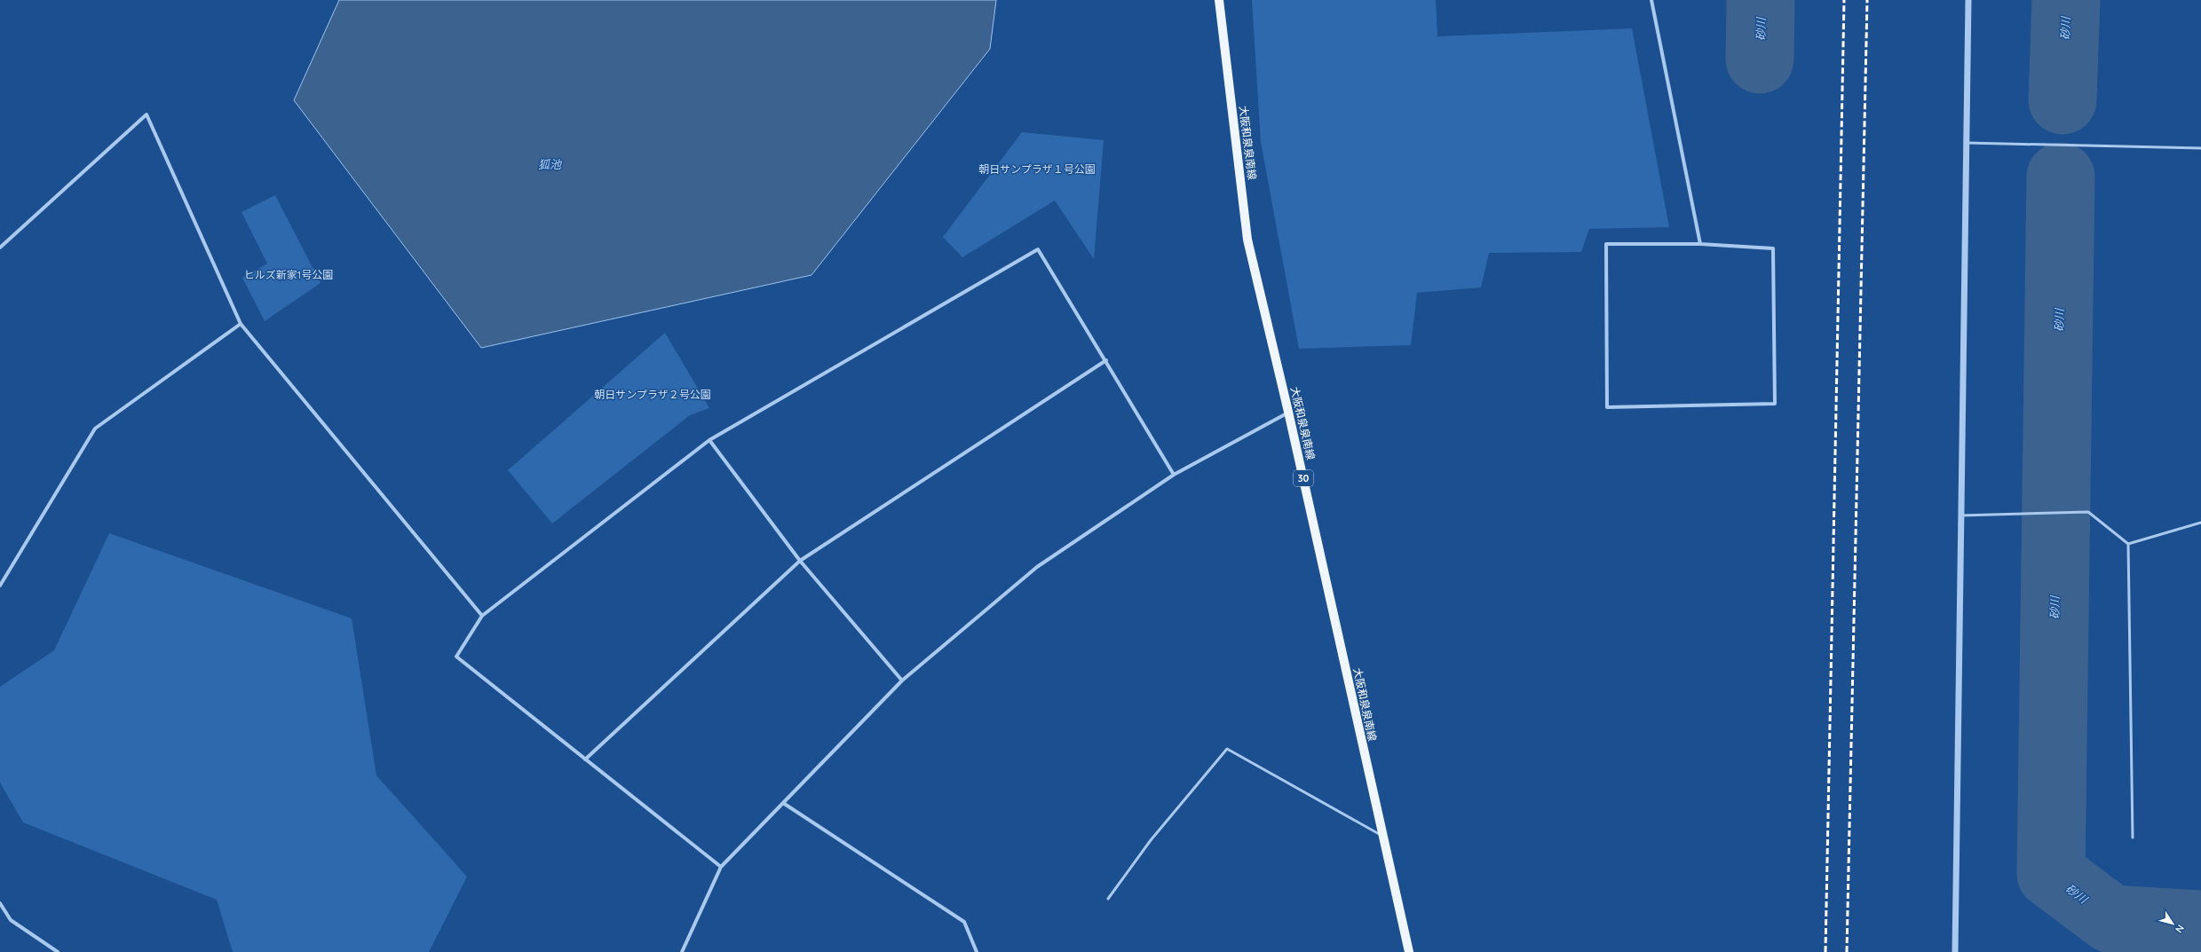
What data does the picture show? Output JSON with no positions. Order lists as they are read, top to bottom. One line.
{"streets":{"main road":["大阪和泉泉南線","30"]},"water":["砂川","狐池"],"parks":["朝日サンプラザ１号公園","ヒルズ新家1号公園","朝日サンプラザ２号公園"],"north":"bottom right"}
